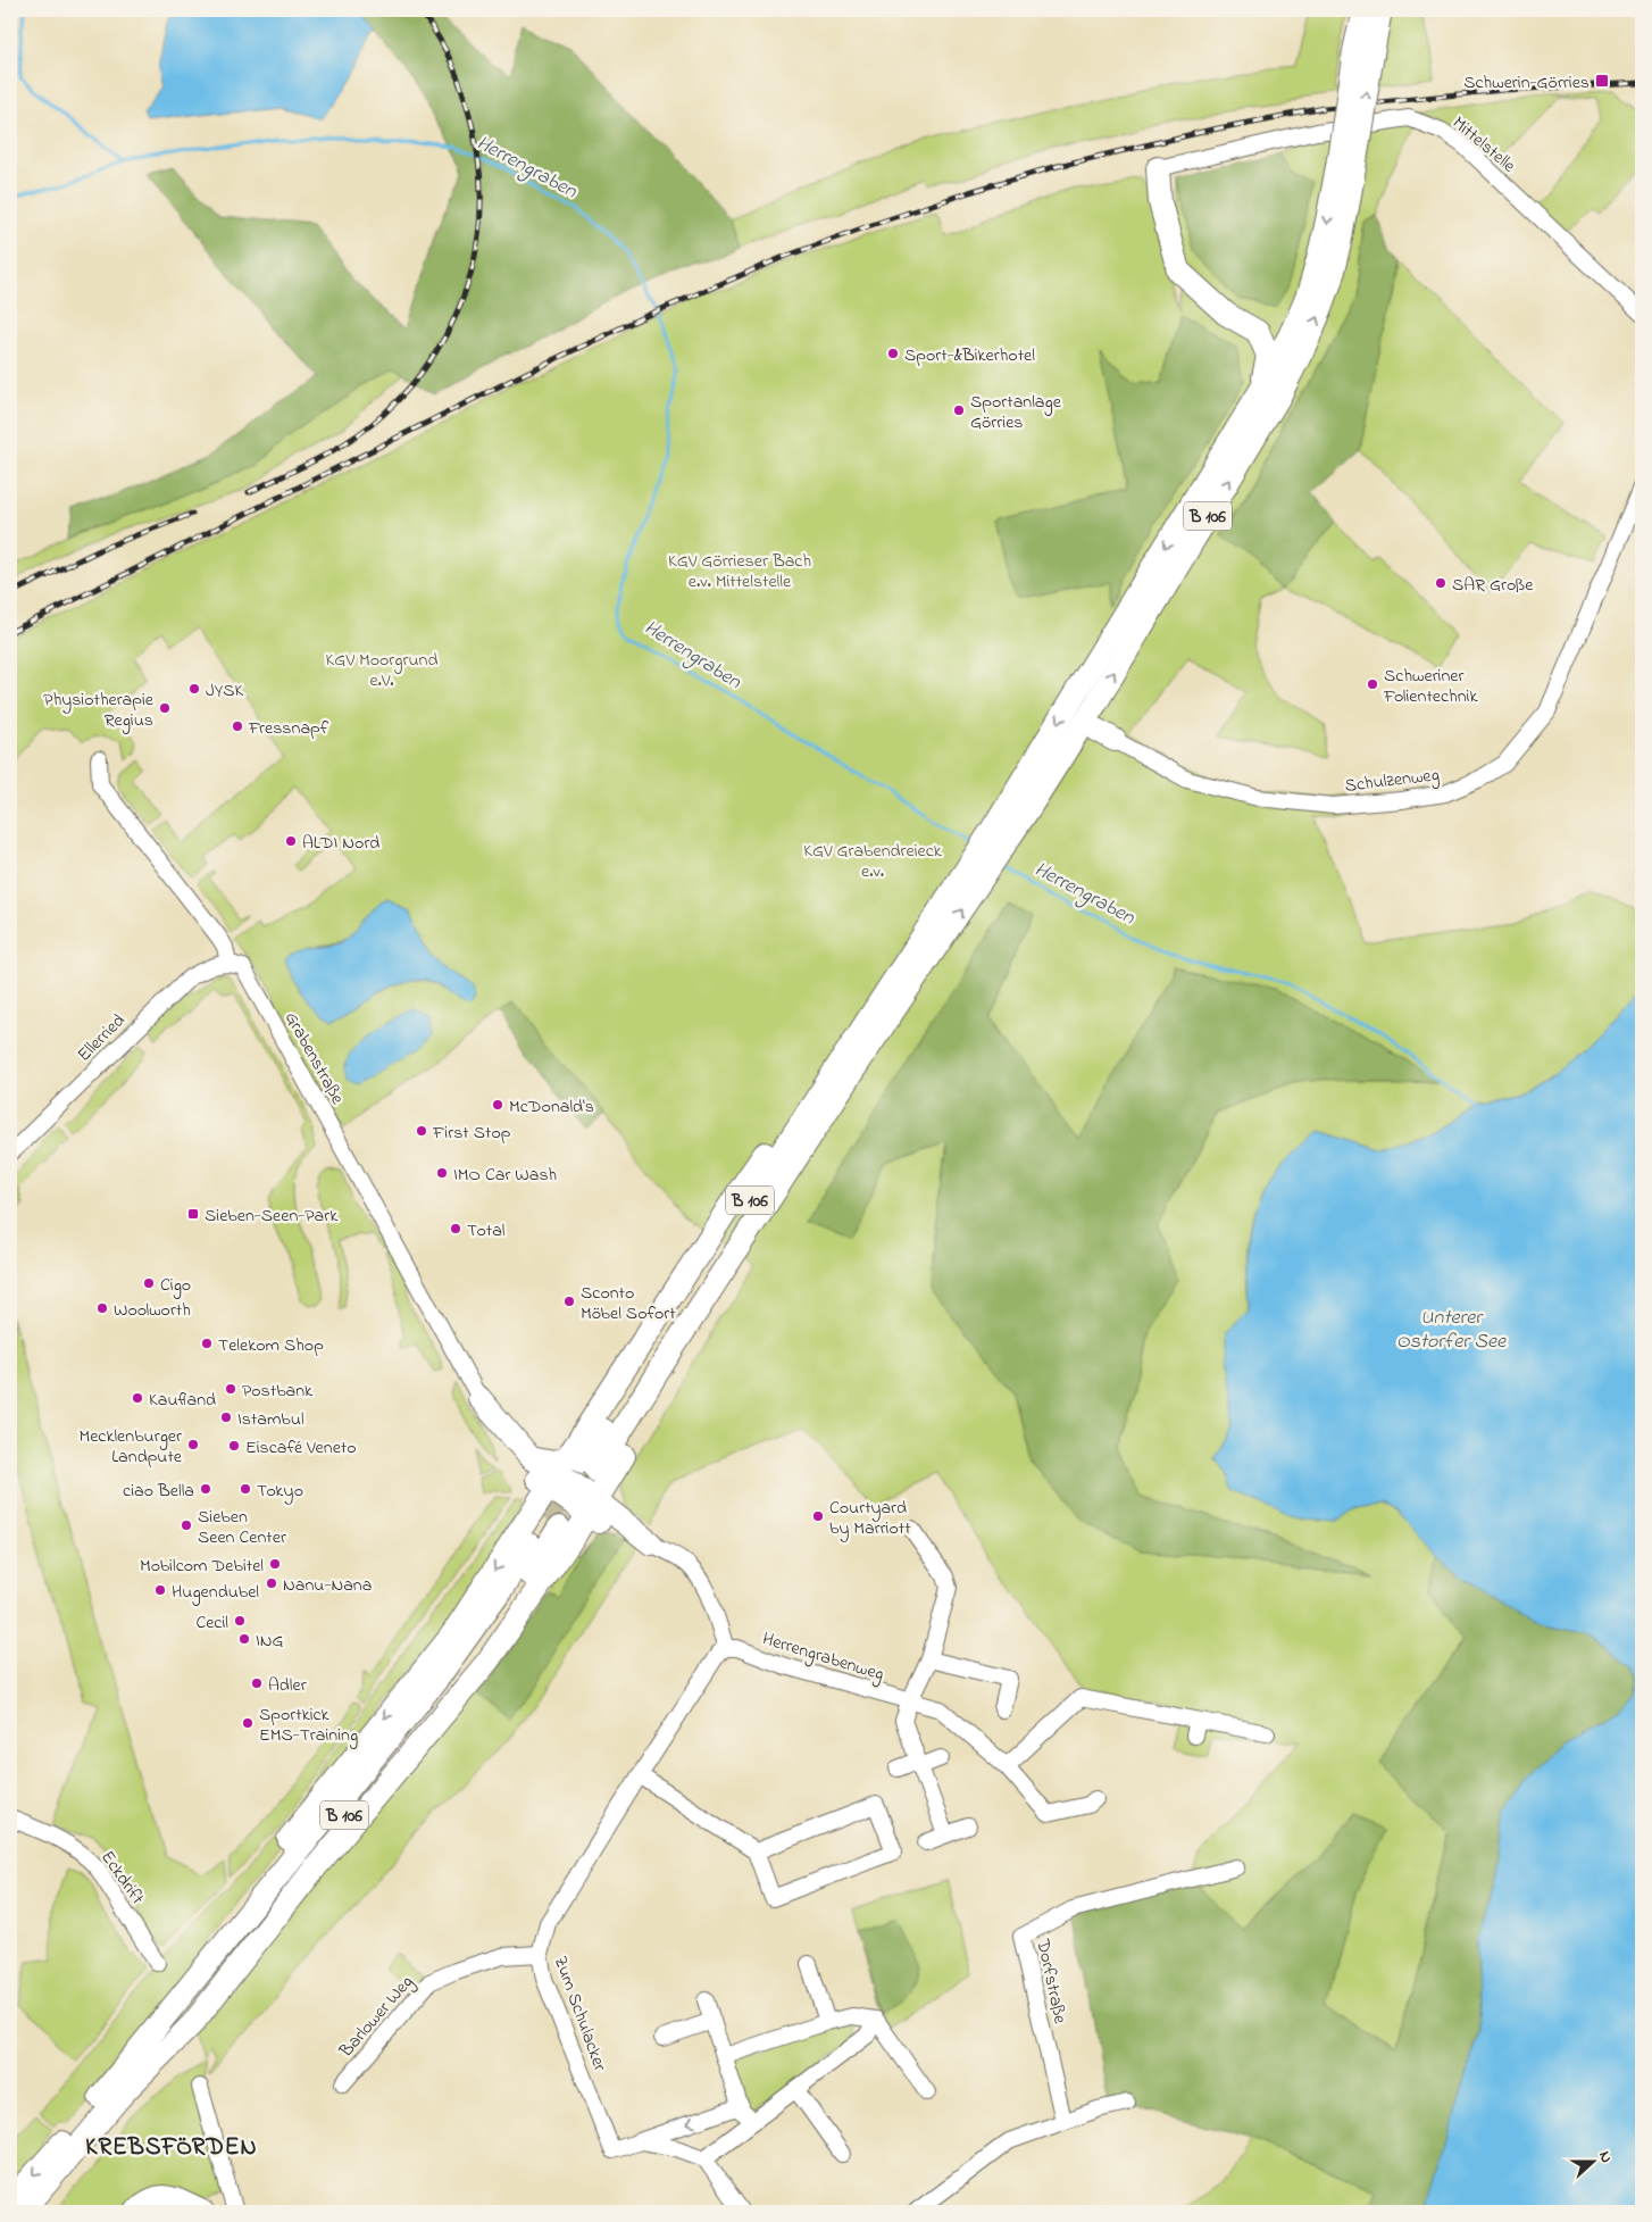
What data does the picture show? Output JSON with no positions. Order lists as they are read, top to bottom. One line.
{"streets":{"highway":["B 106"],"street":["Mittelstelle","Schulzenweg","Ellerried","Grabenstraße","Herrengrabenweg","Eckdrift","Dorfstraße","Zum Schulacker","Barlower Weg"]},"crossings":[["Ellerried","Grabenstraße"],["Herrengrabenweg","Zum Schulacker"],["Zum Schulacker","Barlower Weg"]],"districts":["KREBSFÖRDEN"],"water":["Herrengraben","Unterer Ostorfer See"],"parks":["KGV Görrieser Bach e.v. Mittelstelle","KGV Moorgrund e.V.","KGV Grabendreieck e.v."],"places":{"transit":["Schwerin-Görries","Sieben-Seen-Park"],"other":["Sport-&Bikerhotel","Sportanlage Görries","SAR Große","Schweriner Folientechnik","JYSK","Physiotherapie Regius","Fressnapf","ALDI Nord","McDonald's","First Stop","IMO Car Wash","Total","Cigo","Sconto Möbel Sofort","Woolworth","Telekom Shop","Postbank","Kaufland","Istambul","Mecklenburger Landpute","Eiscafé Veneto","ciao Bella","Tokyo","Courtyard by Marriott","Sieben Seen Center","Mobilcom Debitel","Nanu-Nana","Hugendubel","Cecil","ING","Adler","Sportkick EMS-Training"]},"north":"right"}
